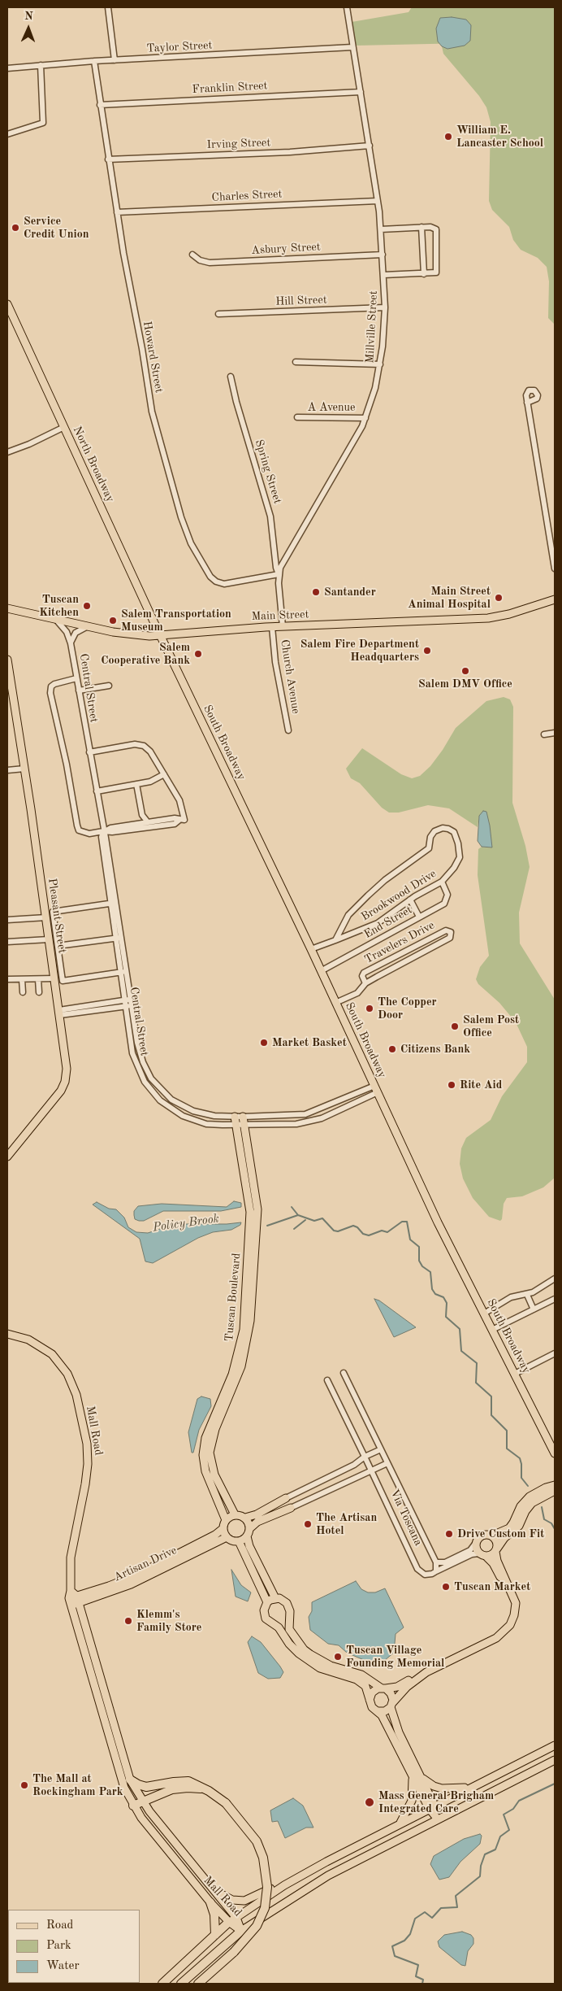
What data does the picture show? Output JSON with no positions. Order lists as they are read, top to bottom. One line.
{"streets":{"main road":["North Broadway","Main Street","South Broadway","Pleasant Street","Tuscan Boulevard","Mall Road","Artisan Drive"],"street":["Taylor Street","Franklin Street","Irving Street","Charles Street","Asbury Street","Hill Street","Millville Street","Howard Street","A Avenue","Spring Street","Church Avenue","Central Street","Brookwood Drive","End Street","Travelers Drive","Via Toscana"]},"crossings":[["Taylor Street","Millville Street"],["Taylor Street","Howard Street"],["Franklin Street","Millville Street"],["Franklin Street","Howard Street"],["Irving Street","Millville Street"],["Irving Street","Howard Street"],["Charles Street","Millville Street"],["Charles Street","Howard Street"],["Asbury Street","Millville Street"],["Hill Street","Millville Street"],["Millville Street","Howard Street"],["Millville Street","A Avenue"],["Millville Street","Spring Street"],["Millville Street","Main Street"],["Howard Street","Spring Street"],["North Broadway","Main Street"],["North Broadway","South Broadway"],["Main Street","Church Avenue"],["Main Street","Central Street"],["Main Street","South Broadway"],["Central Street","South Broadway"],["Central Street","Tuscan Boulevard"],["South Broadway","Brookwood Drive"],["South Broadway","End Street"],["South Broadway","Travelers Drive"],["Brookwood Drive","End Street"],["Tuscan Boulevard","Artisan Drive"],["Mall Road","Artisan Drive"]],"water":["Policy Brook"],"places":["William E. Lancaster School","Service Credit Union","Santander","Main Street Animal Hospital","Tuscan Kitchen","Salem Transportation Museum","Salem Fire Department Headquarters","Salem Cooperative Bank","Salem DMV Office","The Copper Door","Salem Post Office","Market Basket","Citizens Bank","Rite Aid","The Artisan Hotel","Drive Custom Fit","Tuscan Market","Klemm's Family Store","Tuscan Village Founding Memorial","The Mall at Rockingham Park","Mass General Brigham Integrated Care"],"legend":["Road","Park","Water"],"north":"top"}
